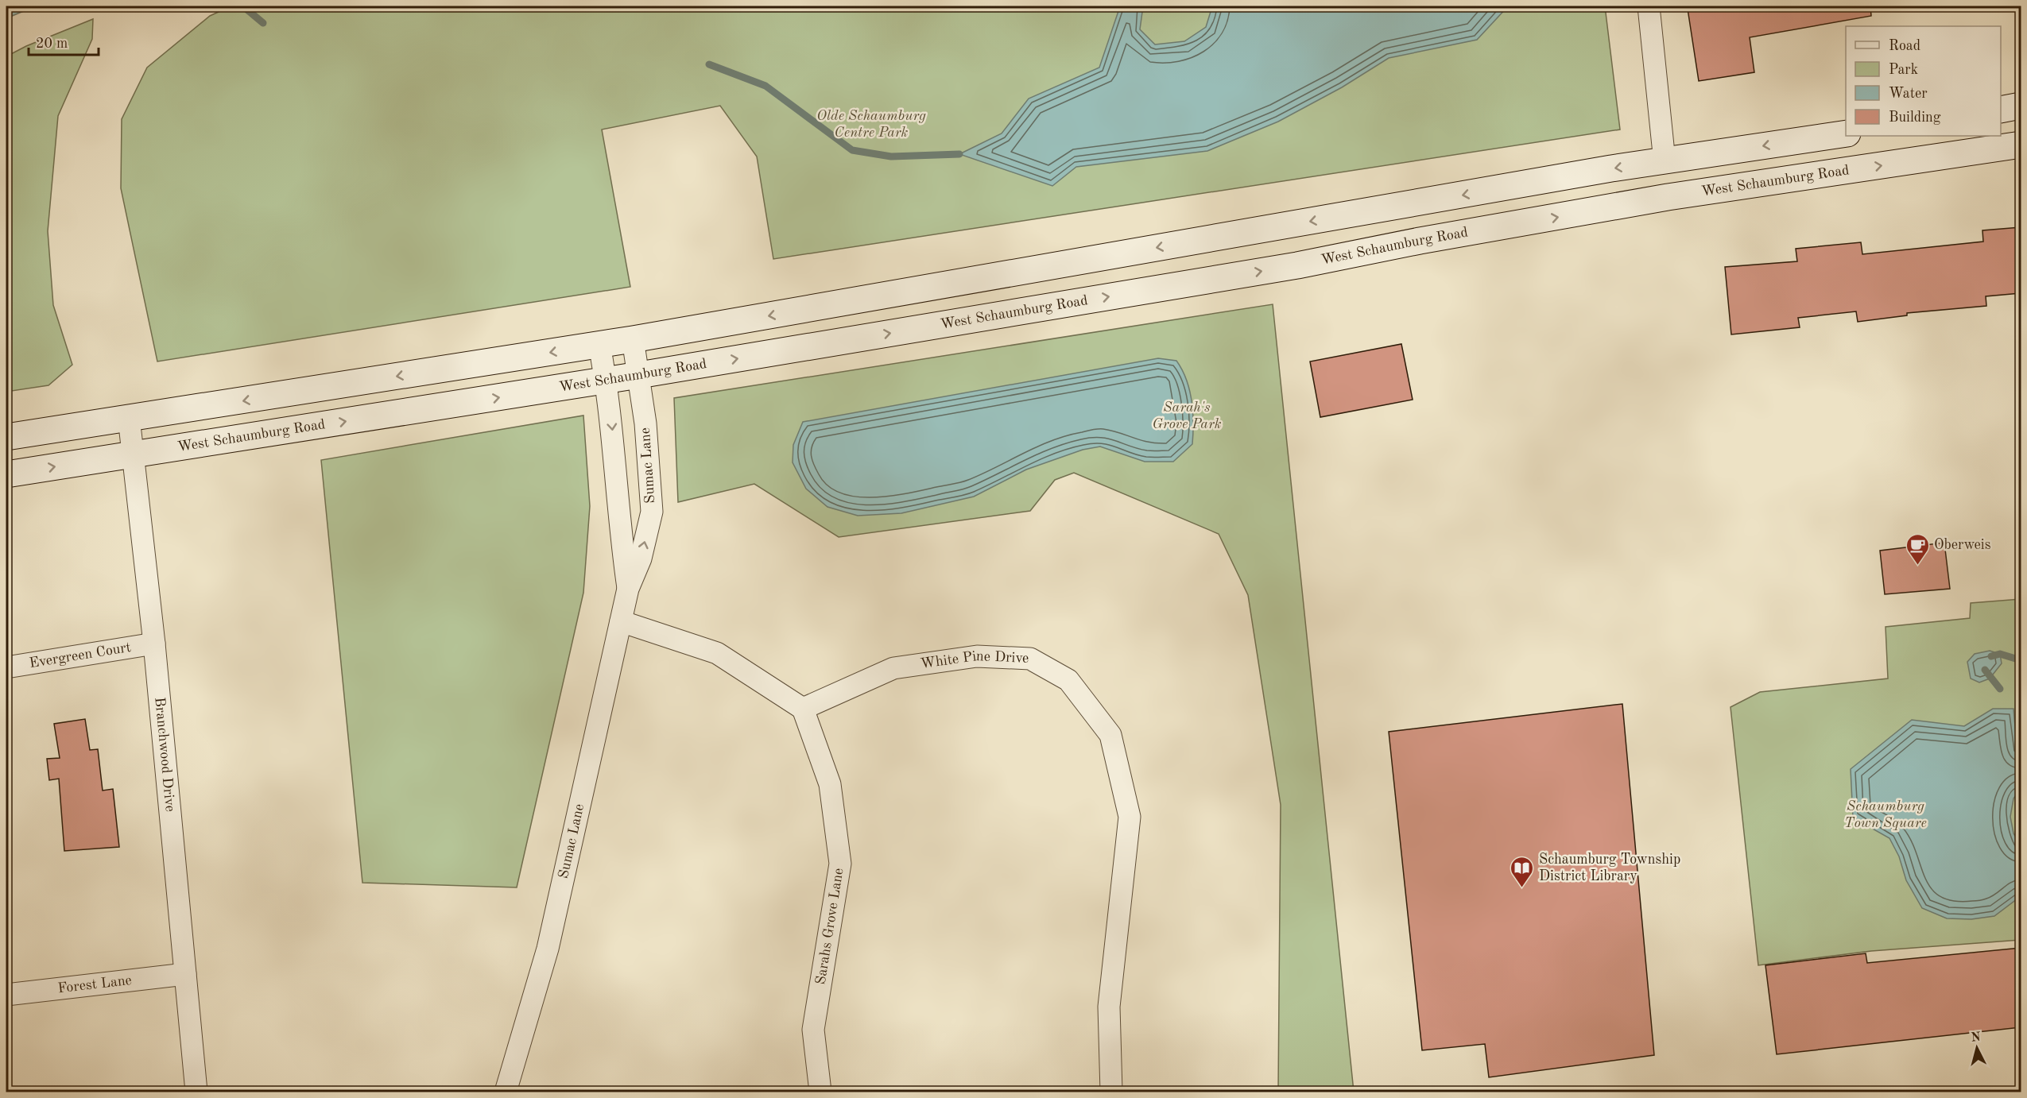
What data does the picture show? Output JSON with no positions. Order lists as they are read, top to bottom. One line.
{"streets":{"main road":["West Schaumburg Road"],"street":["Sumac Lane","Evergreen Court","White Pine Drive","Branchwood Drive","Sarahs Grove Lane","Forest Lane"]},"crossings":[["West Schaumburg Road","Sumac Lane"],["West Schaumburg Road","Branchwood Drive"],["Evergreen Court","Branchwood Drive"],["White Pine Drive","Sarahs Grove Lane"],["Branchwood Drive","Forest Lane"]],"parks":["Olde Schaumburg Centre Park","Sarah's Grove Park","Schaumburg Town Square"],"places":{"cafe":["Oberweis"],"library":["Schaumburg Township District Library"]},"legend":["Road","Park","Water","Building"],"scale_bar":"20 m","north":"top"}
